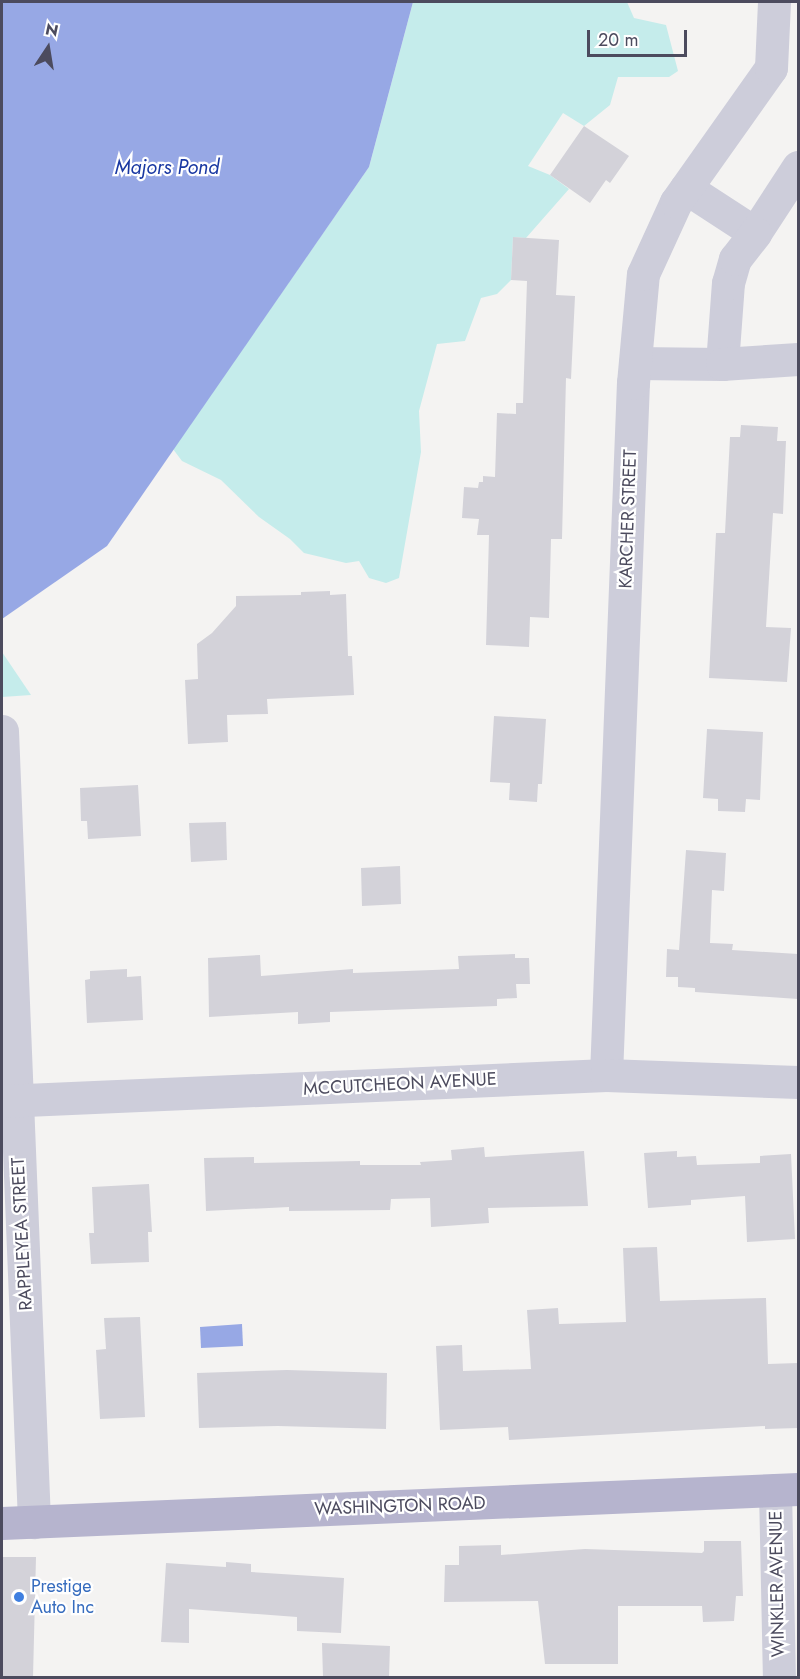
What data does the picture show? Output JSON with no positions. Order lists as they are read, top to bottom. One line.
{"streets":{"main road":["WASHINGTON ROAD"],"street":["KARCHER STREET","MCCUTCHEON AVENUE","RAPPLEYEA STREET","WINKLER AVENUE"]},"crossings":[["KARCHER STREET","MCCUTCHEON AVENUE"],["MCCUTCHEON AVENUE","RAPPLEYEA STREET"],["RAPPLEYEA STREET","WASHINGTON ROAD"],["WASHINGTON ROAD","WINKLER AVENUE"]],"water":["Majors Pond"],"places":["Prestige Auto Inc"],"scale_bar":"20 m","north":"top"}
